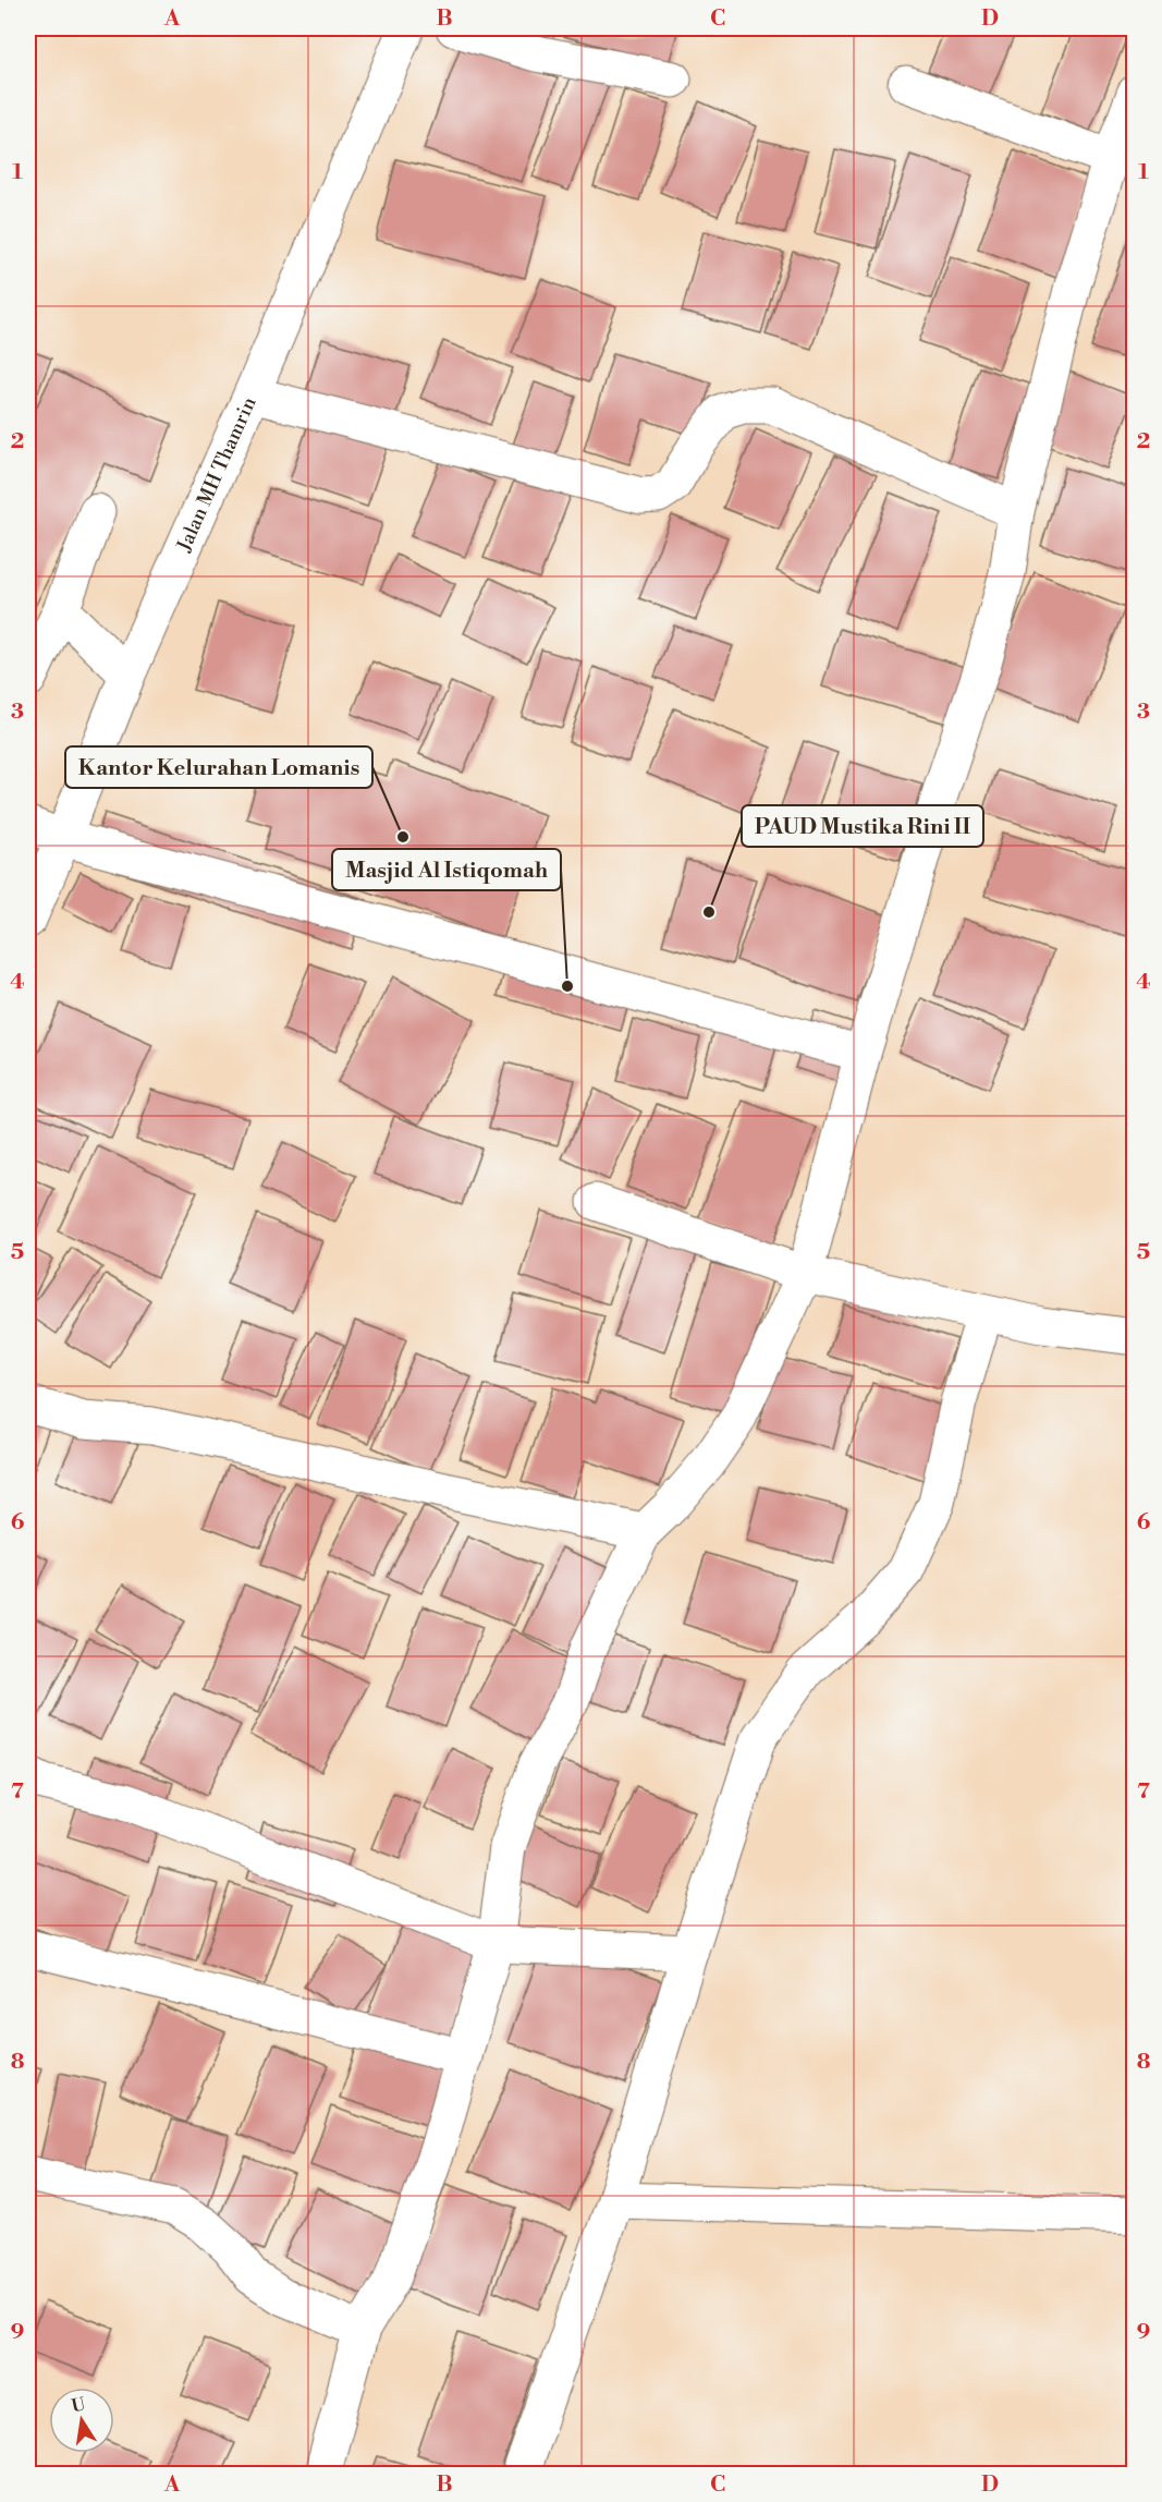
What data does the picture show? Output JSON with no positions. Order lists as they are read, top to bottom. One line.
{"streets":{"street":["Jalan MH Thamrin"]},"places":["Kantor Kelurahan Lomanis","PAUD Mustika Rini II","Masjid Al Istiqomah"],"north":"top","grid":{"columns":["A","B","C","D"],"rows":["1","2","3","4","5","6","7","8","9"]}}
